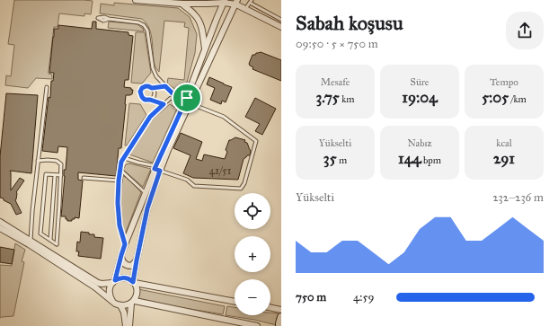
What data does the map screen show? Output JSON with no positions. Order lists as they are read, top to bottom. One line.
{"house_numbers":["41/51"],"page":{"heading":["Sabah koşusu","09:50 · 5 × 750 m"],"stats":[["Mesafe","3.75 km"],["Süre","19:04"],["Tempo","5:05 /km"],["Yükselti","35 m"],["Nabız","144 bpm"],["kcal","291"]],"chart":["Yükselti","232–236 m"],"map_buttons":["+","−"],"list":[{"name":"750 m","note":"4:59"}]}}
